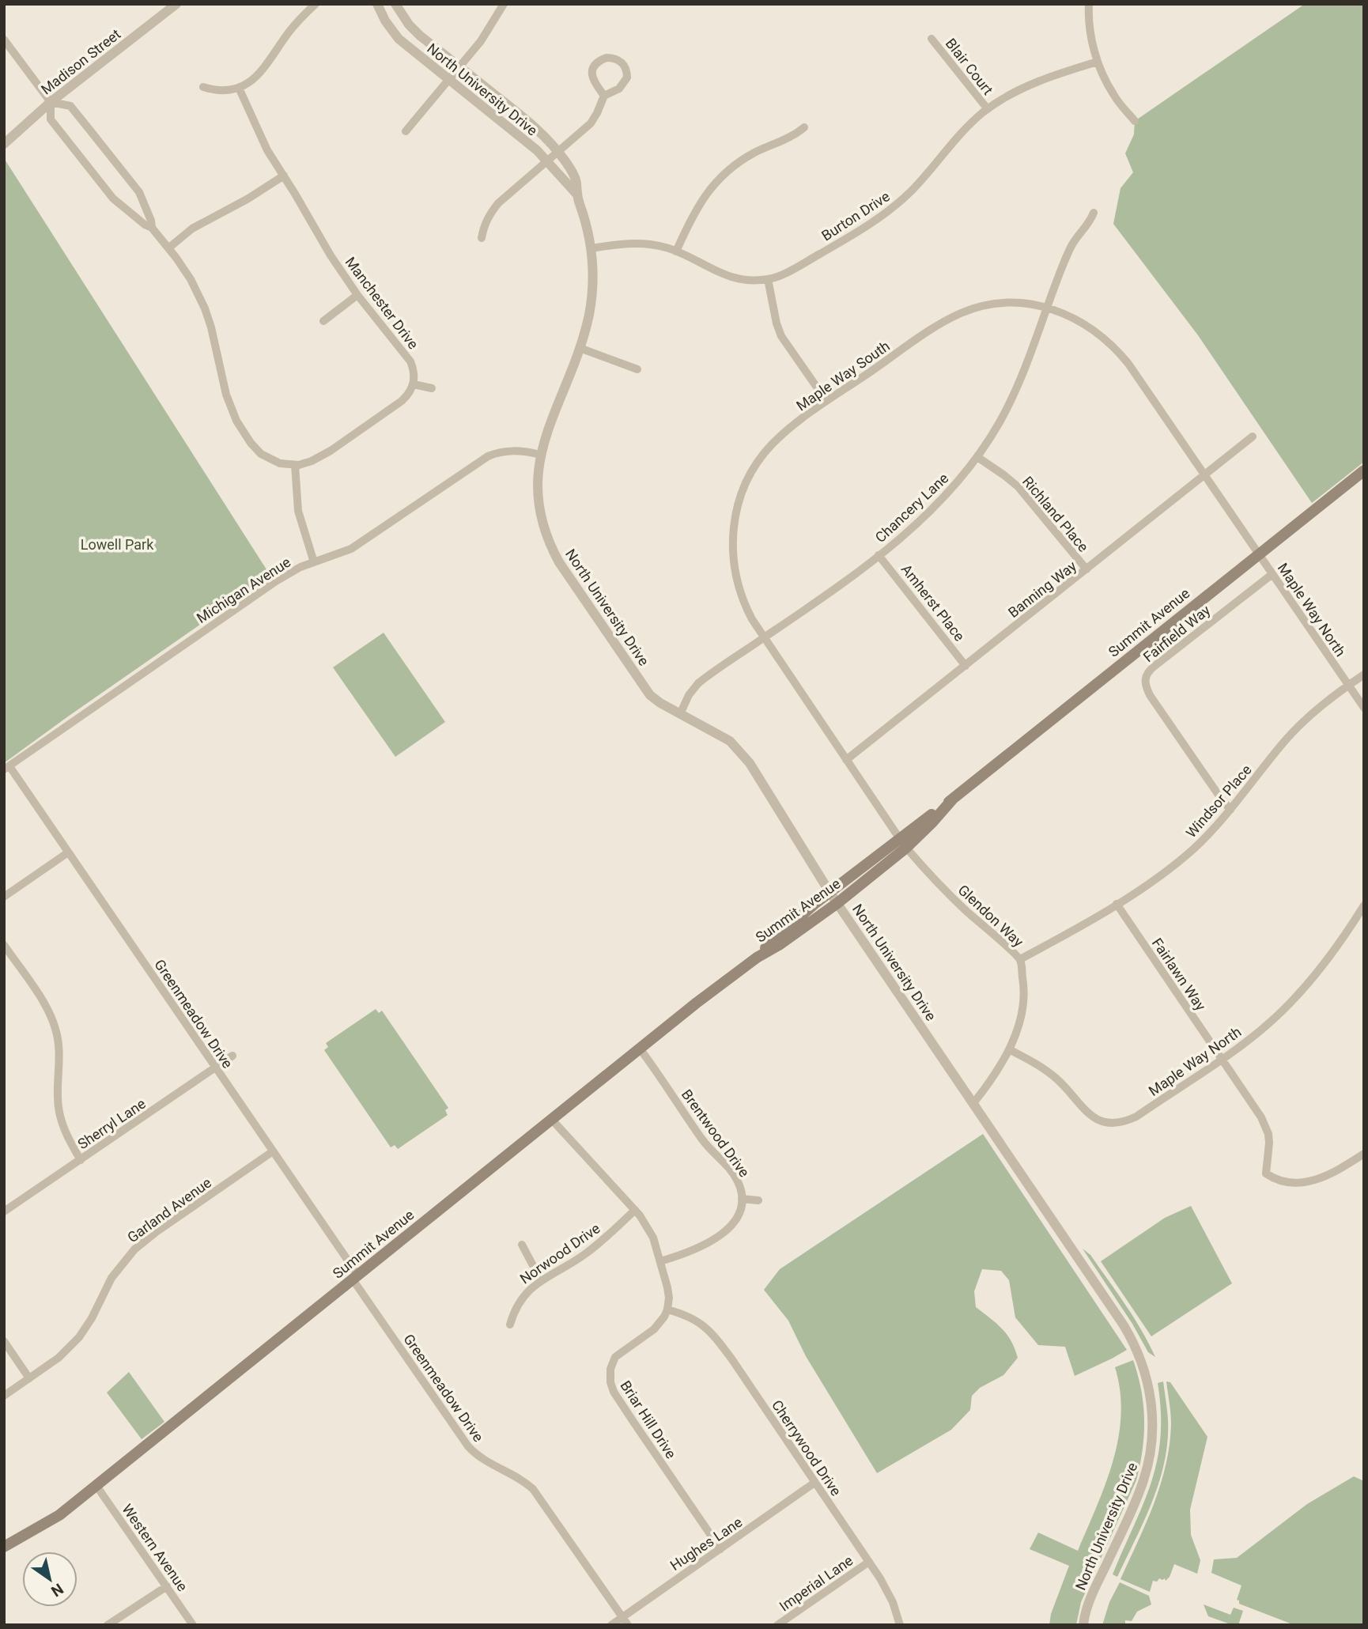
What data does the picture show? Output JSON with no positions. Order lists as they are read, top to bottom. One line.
{"streets":{"main road":["Summit Avenue"],"street":["Madison Street","Blair Court","North University Drive","Burton Drive","Manchester Drive","Maple Way South","Chancery Lane","Richland Place","Banning Way","Michigan Avenue","Amherst Place","Maple Way North","Fairfield Way","Windsor Place","Glendon Way","Fairlawn Way","Greenmeadow Drive","Sherryl Lane","Brentwood Drive","Garland Avenue","Norwood Drive","Briar Hill Drive","Cherrywood Drive","Hughes Lane","Western Avenue","Imperial Lane"]},"crossings":[["Blair Court","Burton Drive"],["North University Drive","Burton Drive"],["North University Drive","Chancery Lane"],["North University Drive","Michigan Avenue"],["North University Drive","Summit Avenue"],["North University Drive","Glendon Way"],["Maple Way South","Chancery Lane"],["Maple Way South","Banning Way"],["Maple Way South","Maple Way North"],["Maple Way South","Summit Avenue"],["Maple Way South","Glendon Way"],["Chancery Lane","Richland Place"],["Chancery Lane","Amherst Place"],["Richland Place","Banning Way"],["Banning Way","Amherst Place"],["Michigan Avenue","Greenmeadow Drive"],["Maple Way North","Summit Avenue"],["Maple Way North","Fairfield Way"],["Maple Way North","Windsor Place"],["Maple Way North","Glendon Way"],["Maple Way North","Fairlawn Way"],["Summit Avenue","Glendon Way"],["Summit Avenue","Greenmeadow Drive"],["Summit Avenue","Brentwood Drive"],["Summit Avenue","Western Avenue"],["Fairfield Way","Windsor Place"],["Windsor Place","Glendon Way"],["Windsor Place","Fairlawn Way"],["Greenmeadow Drive","Sherryl Lane"],["Greenmeadow Drive","Garland Avenue"],["Greenmeadow Drive","Hughes Lane"],["Briar Hill Drive","Cherrywood Drive"],["Briar Hill Drive","Hughes Lane"],["Cherrywood Drive","Hughes Lane"],["Cherrywood Drive","Imperial Lane"]],"parks":["Lowell Park"],"north":"bottom right"}
